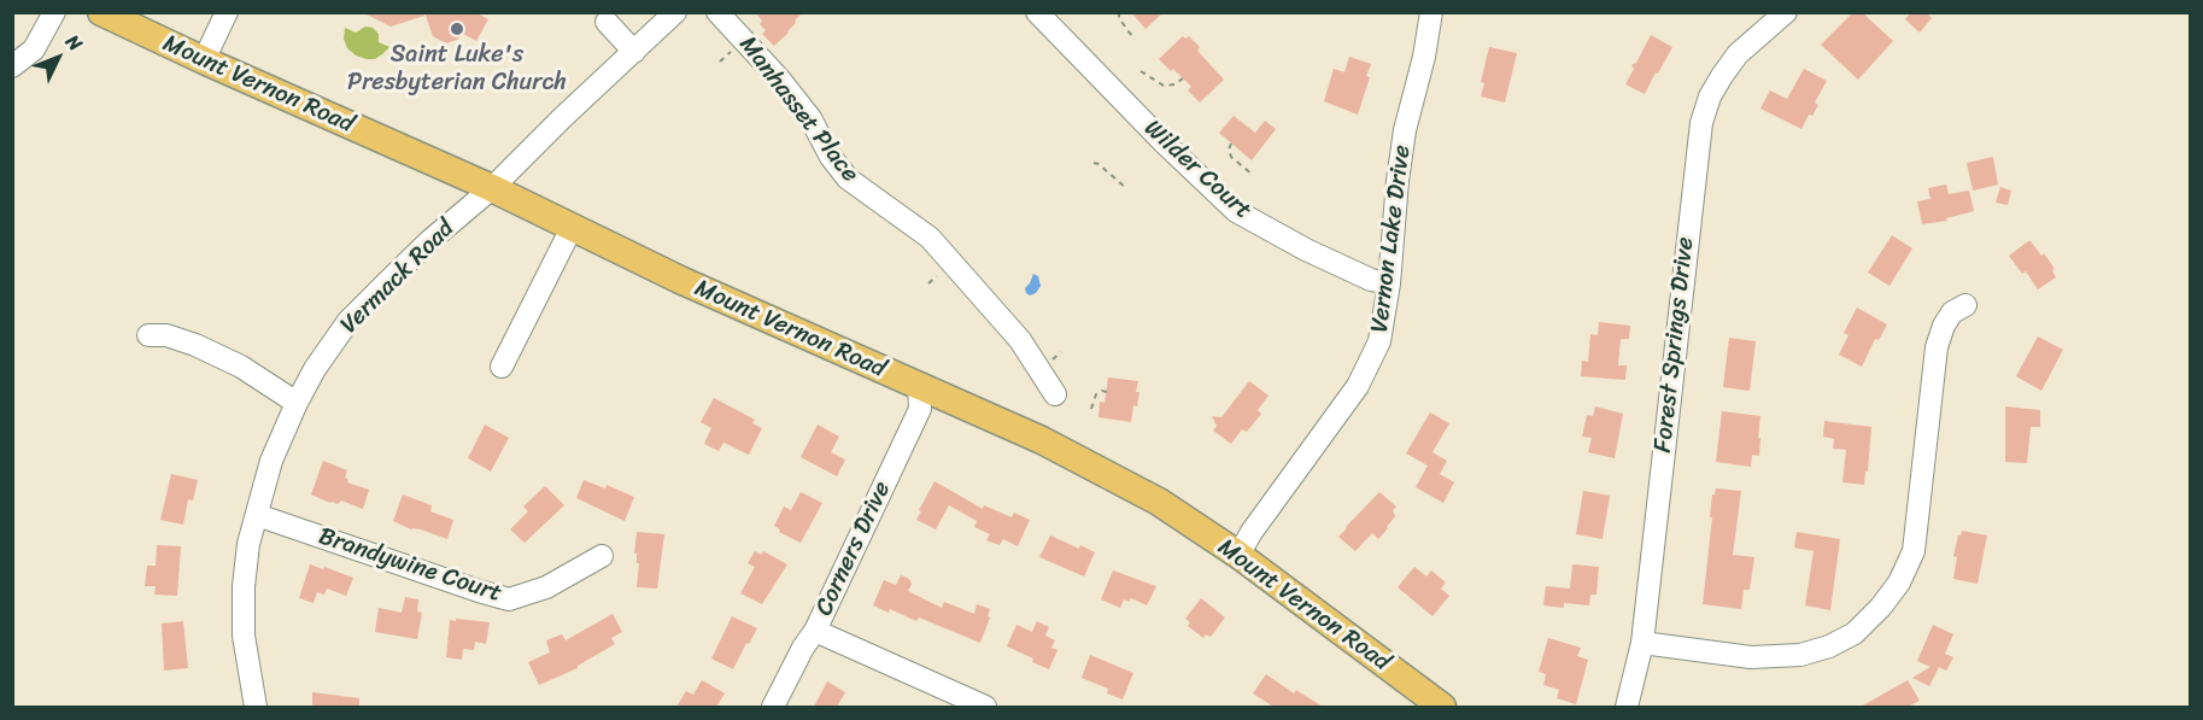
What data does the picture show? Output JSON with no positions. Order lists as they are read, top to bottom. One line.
{"streets":{"main road":["Mount Vernon Road"],"street":["Manhasset Place","Wilder Court","Vernon Lake Drive","Vermack Road","Forest Springs Drive","Corners Drive","Brandywine Court"]},"crossings":[["Mount Vernon Road","Vernon Lake Drive"],["Mount Vernon Road","Vermack Road"],["Mount Vernon Road","Corners Drive"],["Wilder Court","Vernon Lake Drive"],["Vermack Road","Brandywine Court"]],"places":["Saint Luke's Presbyterian Church"],"north":"top right"}
